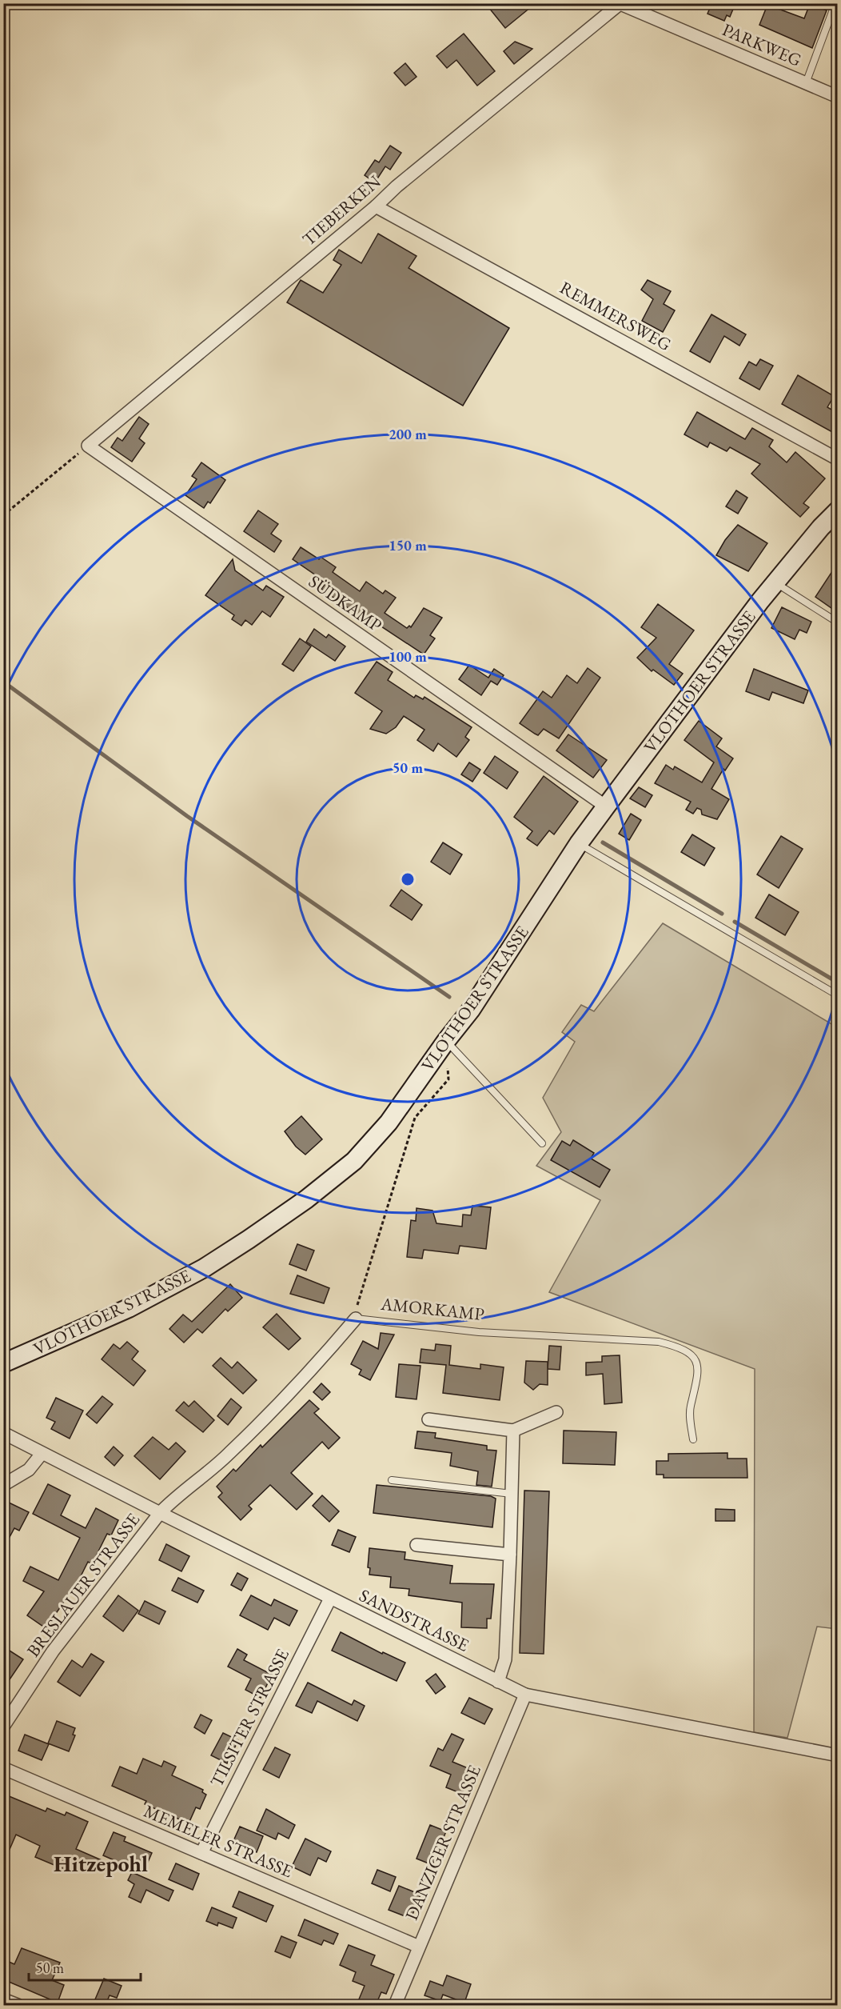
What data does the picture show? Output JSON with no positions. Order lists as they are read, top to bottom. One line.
{"streets":{"street":["PARKWEG","TIEBERKEN","REMMERSWEG","SÜDKAMP","VLOTHOER STRASSE","AMORKAMP","BRESLAUER STRASSE","SANDSTRASSE","TILSITER STRASSE","MEMELER STRASSE","DANZIGER STRASSE"]},"crossings":[["PARKWEG","TIEBERKEN"],["TIEBERKEN","REMMERSWEG"],["TIEBERKEN","SÜDKAMP"],["SÜDKAMP","VLOTHOER STRASSE"],["AMORKAMP","BRESLAUER STRASSE"],["AMORKAMP","SANDSTRASSE"],["BRESLAUER STRASSE","SANDSTRASSE"],["SANDSTRASSE","TILSITER STRASSE"],["SANDSTRASSE","DANZIGER STRASSE"],["TILSITER STRASSE","MEMELER STRASSE"],["MEMELER STRASSE","DANZIGER STRASSE"]],"districts":["Hitzepohl"],"scale_bar":"50 m","rings":["200 m","150 m","100 m","50 m"]}
